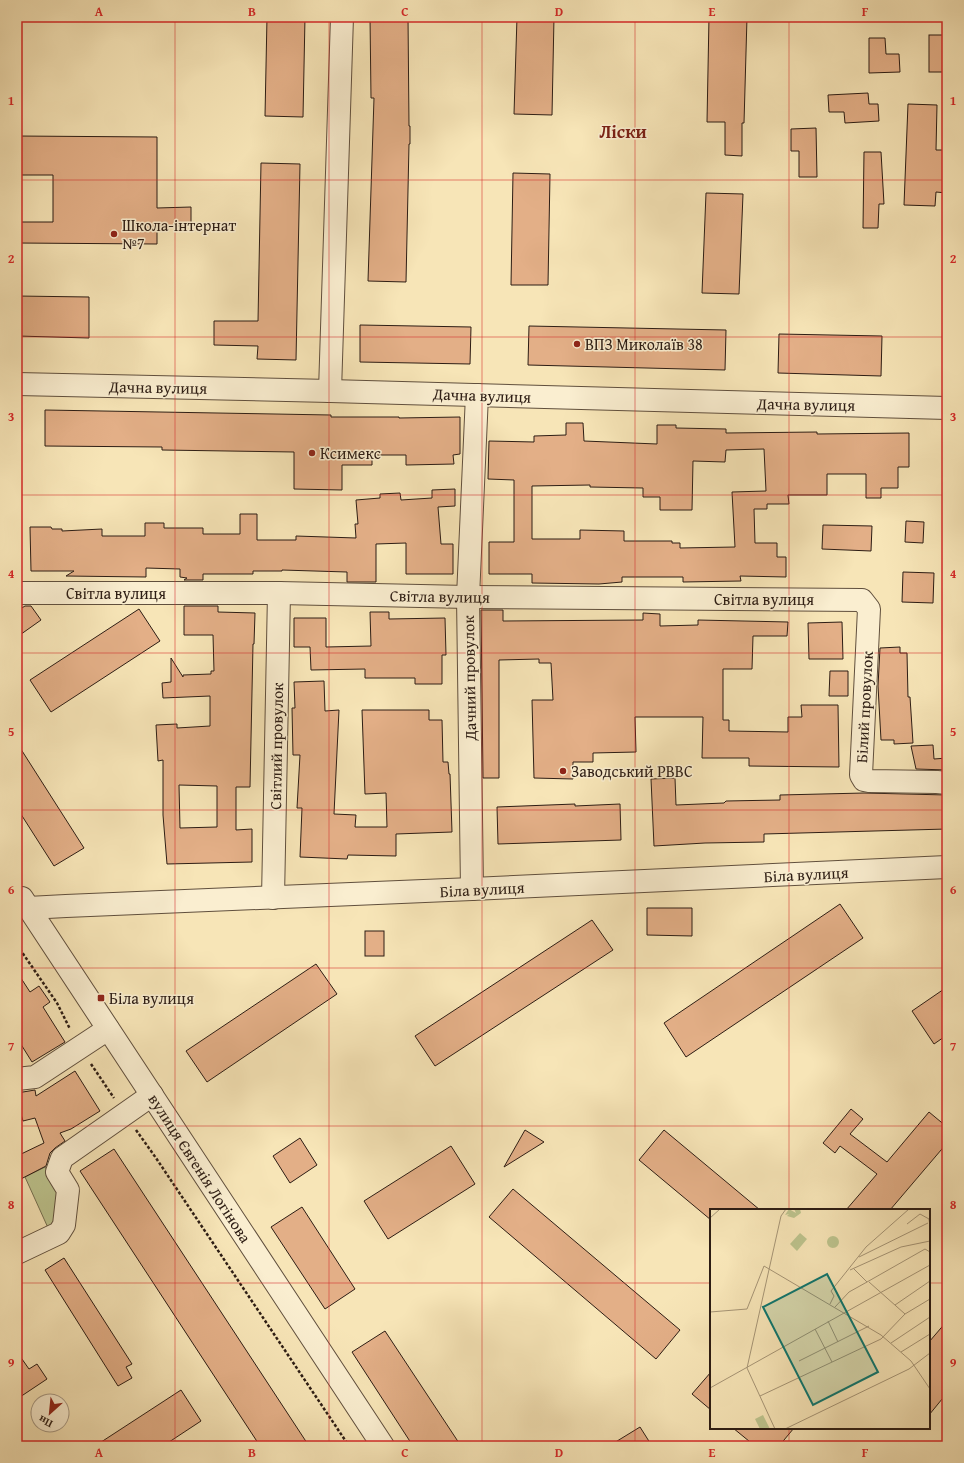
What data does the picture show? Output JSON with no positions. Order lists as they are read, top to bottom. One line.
{"streets":{"street":["Дачна вулиця","Світла вулиця","Дачний провулок","Білий провулок","Світлий провулок","Біла вулиця","вулиця Євгенія Логінова"]},"crossings":[["Дачна вулиця","Дачний провулок"],["Світла вулиця","Дачний провулок"],["Світла вулиця","Білий провулок"],["Світла вулиця","Світлий провулок"],["Дачний провулок","Біла вулиця"],["Світлий провулок","Біла вулиця"],["Біла вулиця","вулиця Євгенія Логінова"]],"districts":["Ліски"],"places":{"other":["Школа-інтернат №7","ВПЗ Миколаїв 38","Ксимекс","Заводський РВВС"],"transit":["Біла вулиця"]},"north":"bottom left","grid":{"columns":["A","B","C","D","E","F"],"rows":["1","2","3","4","5","6","7","8","9"]}}
